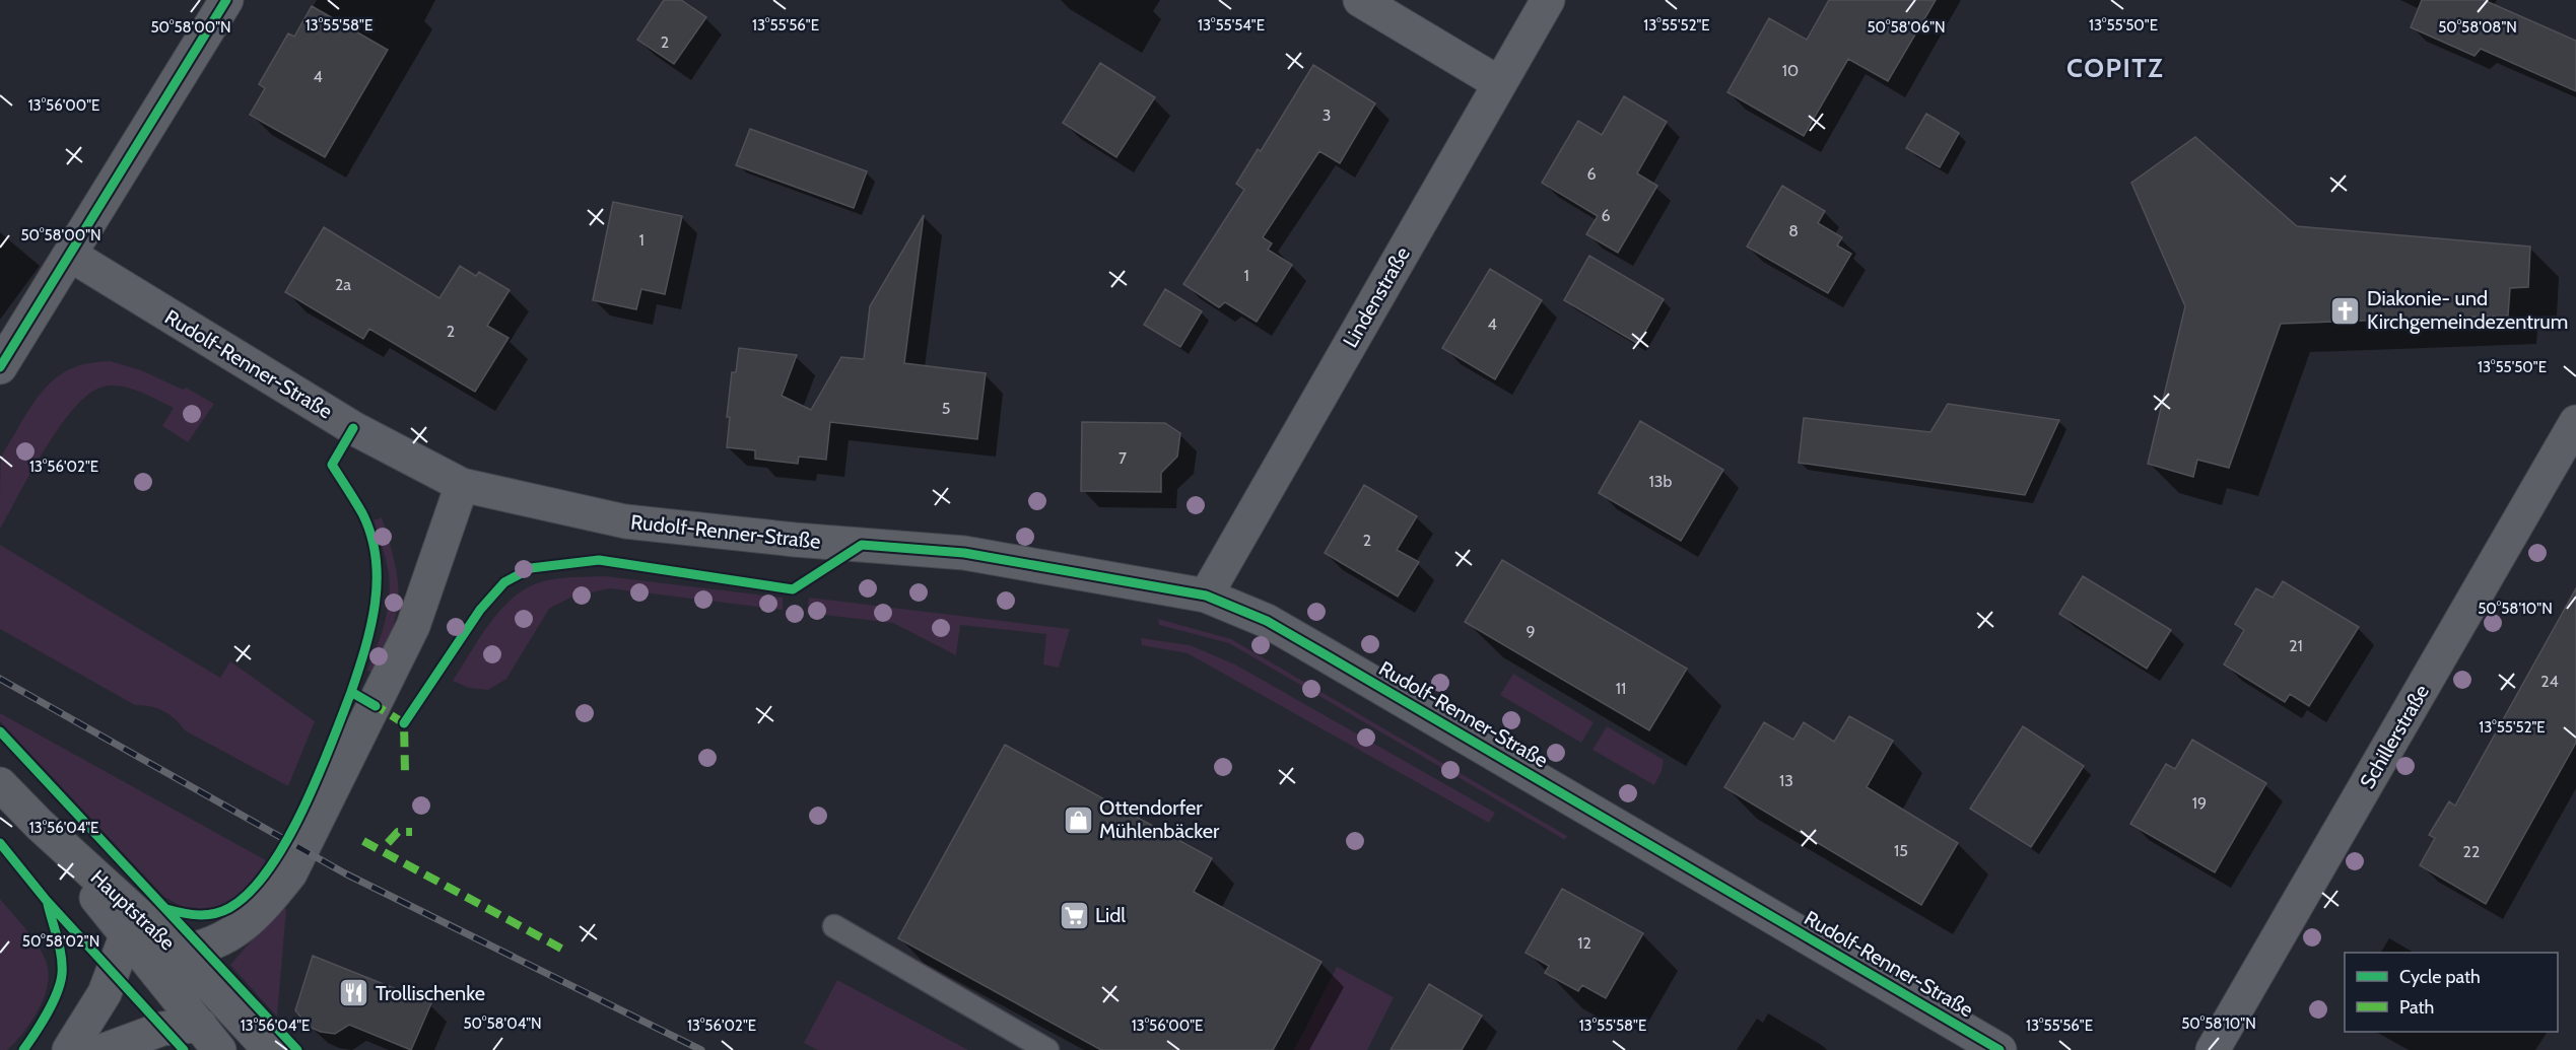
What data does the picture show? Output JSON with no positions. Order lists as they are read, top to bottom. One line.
{"streets":{"street":["Lindenstraße","Rudolf-Renner-Straße","Schillerstraße","Hauptstraße"]},"crossings":[["Lindenstraße","Rudolf-Renner-Straße"]],"districts":["COPITZ"],"places":{"church":["Diakonie- und Kirchgemeindezentrum"],"shop":["Ottendorfer Mühlenbäcker"],"supermarket":["Lidl"],"restaurant":["Trollischenke"]},"house_numbers":["2","10","4","3","6","6","8","1","1","2a","4","2","5","7","13b","2","9","21","24","11","13","19","15","22","12"],"legend":["Cycle path","Path"],"coordinates":["13°55'56\"E","13°55'50\"E","13°55'58\"E","13°55'54\"E","13°55'52\"E","50°58'00\"N","50°58'06\"N","50°58'08\"N","13°56'00\"E","13°56'02\"E","50°58'10\"N","13°56'04\"E","50°58'02\"N","50°58'04\"N"]}
